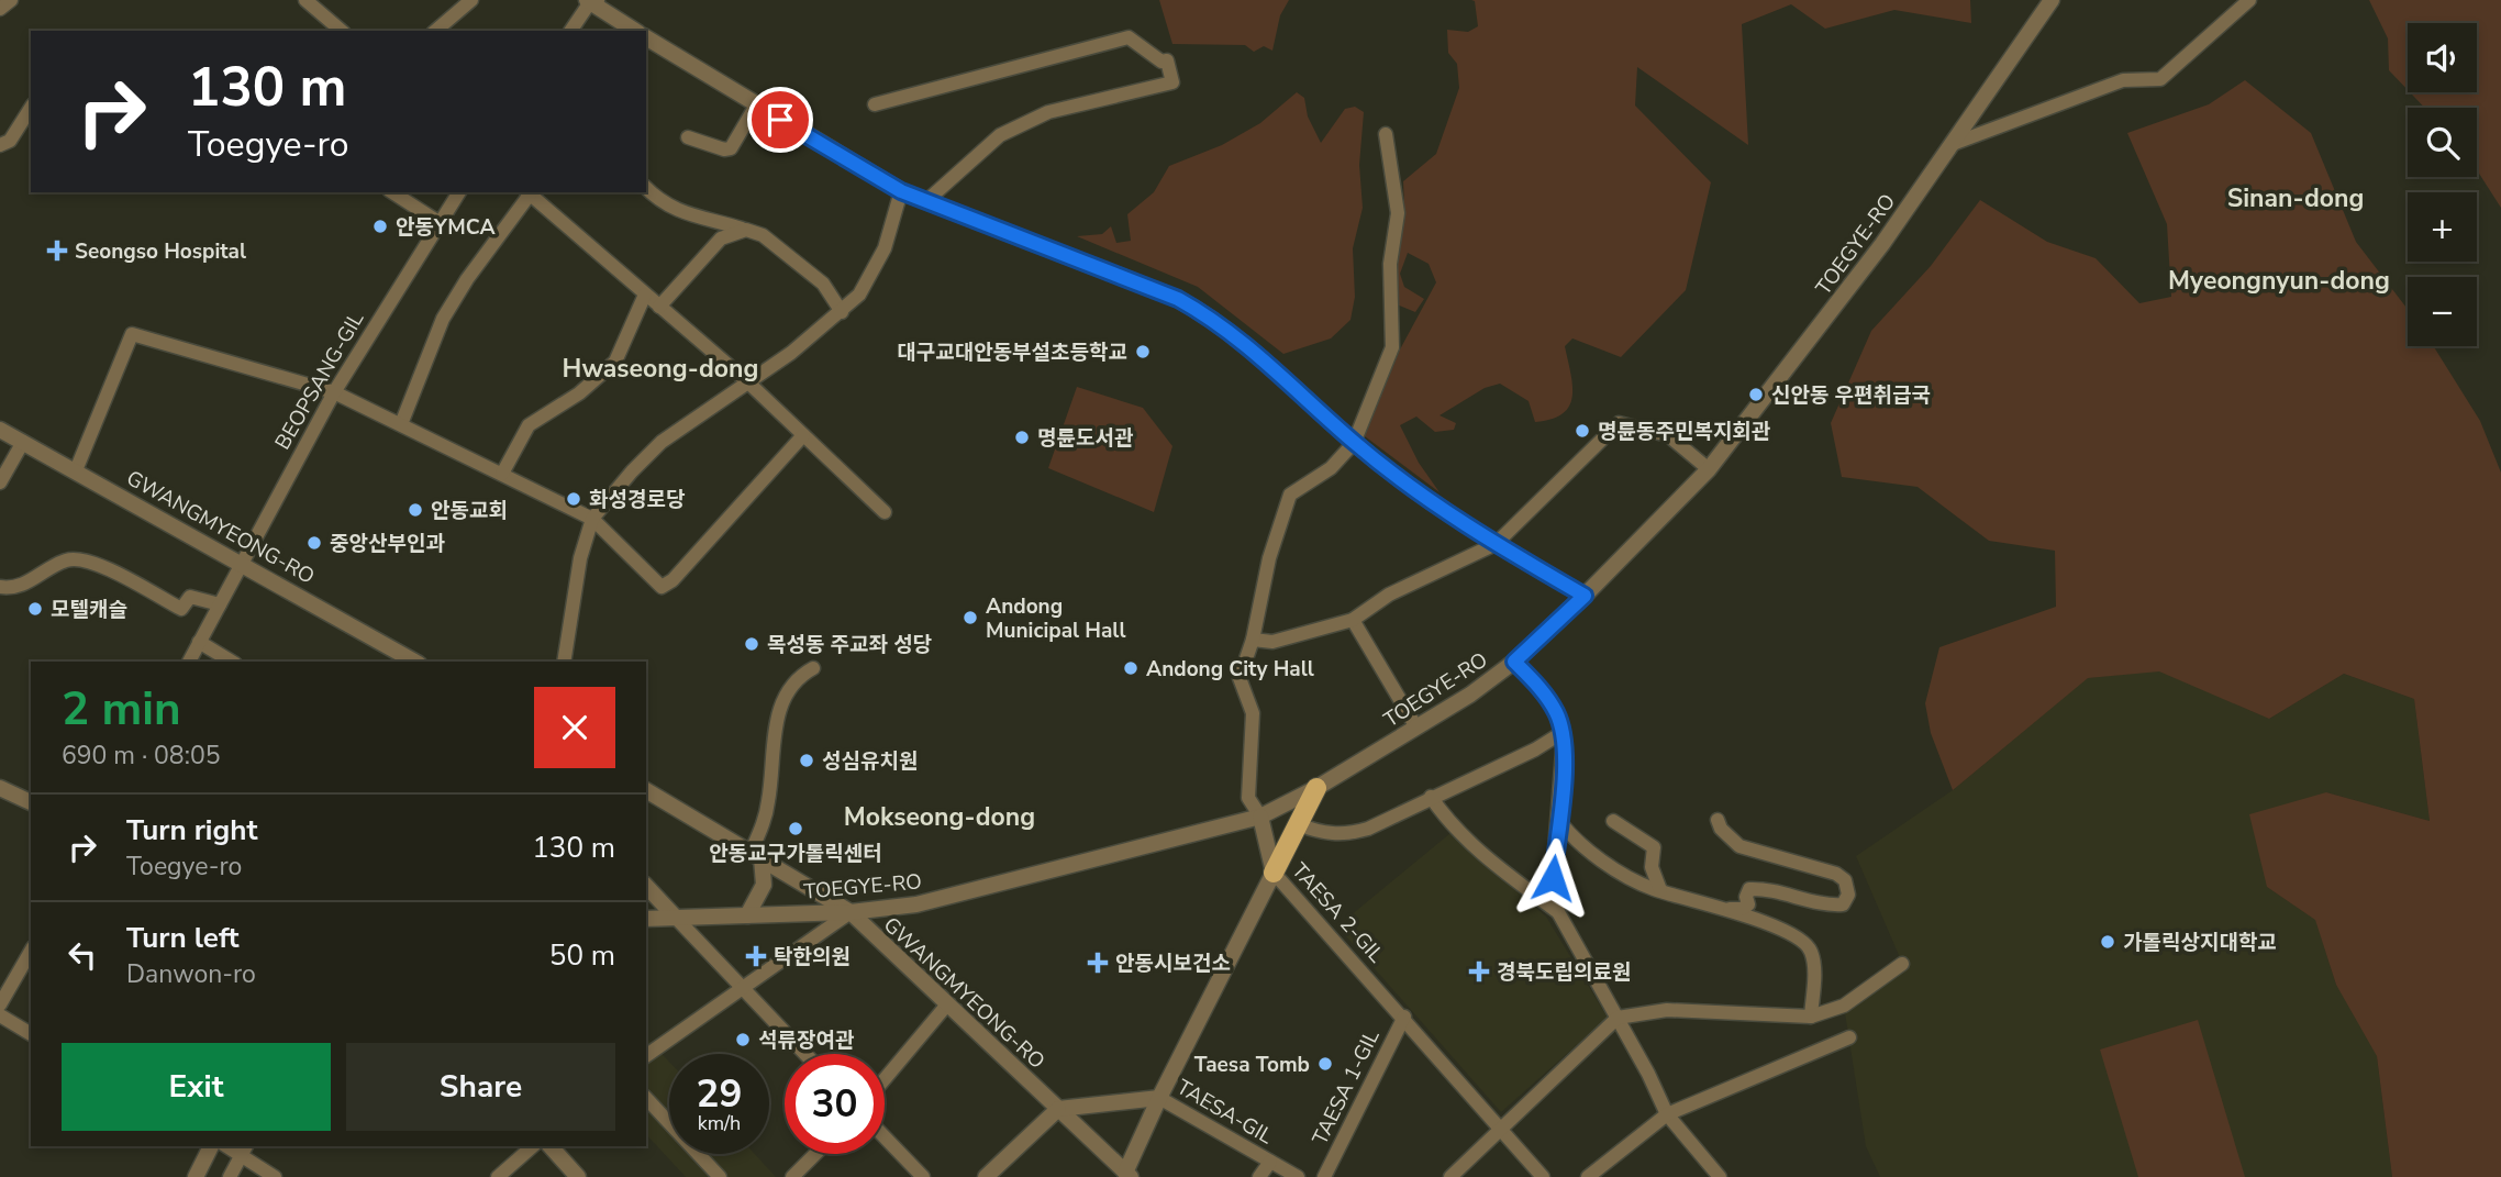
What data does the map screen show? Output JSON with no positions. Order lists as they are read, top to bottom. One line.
{"streets":{"street":["TOEGYE-RO","BEOPSANG-GIL","GWANGMYEONG-RO","TAESA 2-GIL","TAESA 1-GIL","TAESA-GIL"]},"crossings":[["TOEGYE-RO","GWANGMYEONG-RO"],["BEOPSANG-GIL","GWANGMYEONG-RO"],["GWANGMYEONG-RO","TAESA 2-GIL"],["TAESA 2-GIL","TAESA 1-GIL"],["TAESA 2-GIL","TAESA-GIL"]],"districts":["Sinan-dong","Myeongnyun-dong","Hwaseong-dong","Mokseong-dong"],"places":{"other":["안동YMCA","대구교대안동부설초등학교","신안동 우편취급국","명륜동주민복지회관","명륜도서관","화성경로당","안동교회","중앙산부인과","모텔캐슬","Andong Municipal Hall","목성동 주교좌 성당","Andong City Hall","성심유치원","안동교구가톨릭센터","가톨릭상지대학교","석류장여관","Taesa Tomb"],"health":["Seongso Hospital","탁한의원","안동시보건소","경북도립의료원"]},"page":{"map_buttons":["+","−"],"turn":["130 m","Toegye-ro"],"heading":["2 min","690 m · 08:05"],"list":[{"name":"Turn right","note":"Toegye-ro","value":"130 m"},{"name":"Turn left","note":"Danwon-ro","value":"50 m"}],"buttons":["Exit","Share"],"speed":"29 km/h","limit":"30"}}
